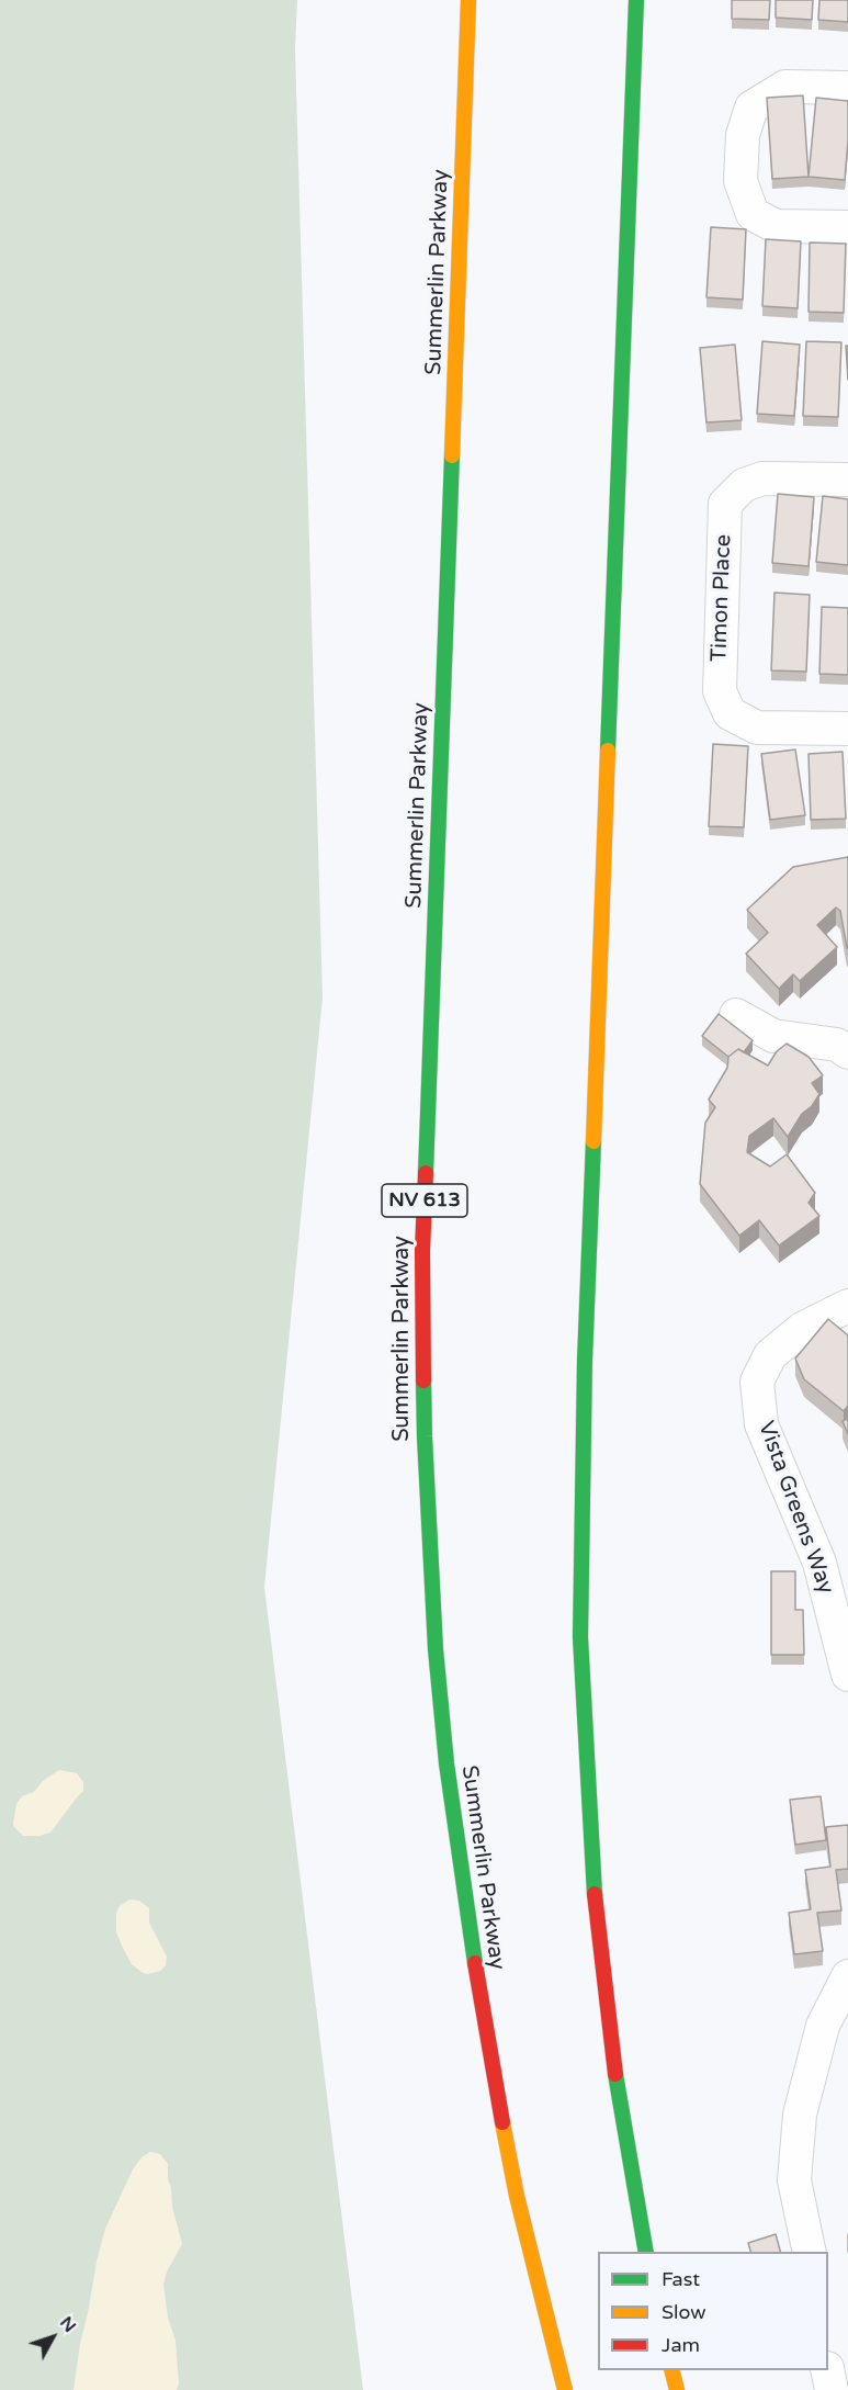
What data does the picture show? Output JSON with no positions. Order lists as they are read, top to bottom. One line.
{"streets":{"highway":["Summerlin Parkway","NV 613"],"street":["Timon Place","Vista Greens Way"]},"legend":["Fast","Slow","Jam"],"north":"top right"}
